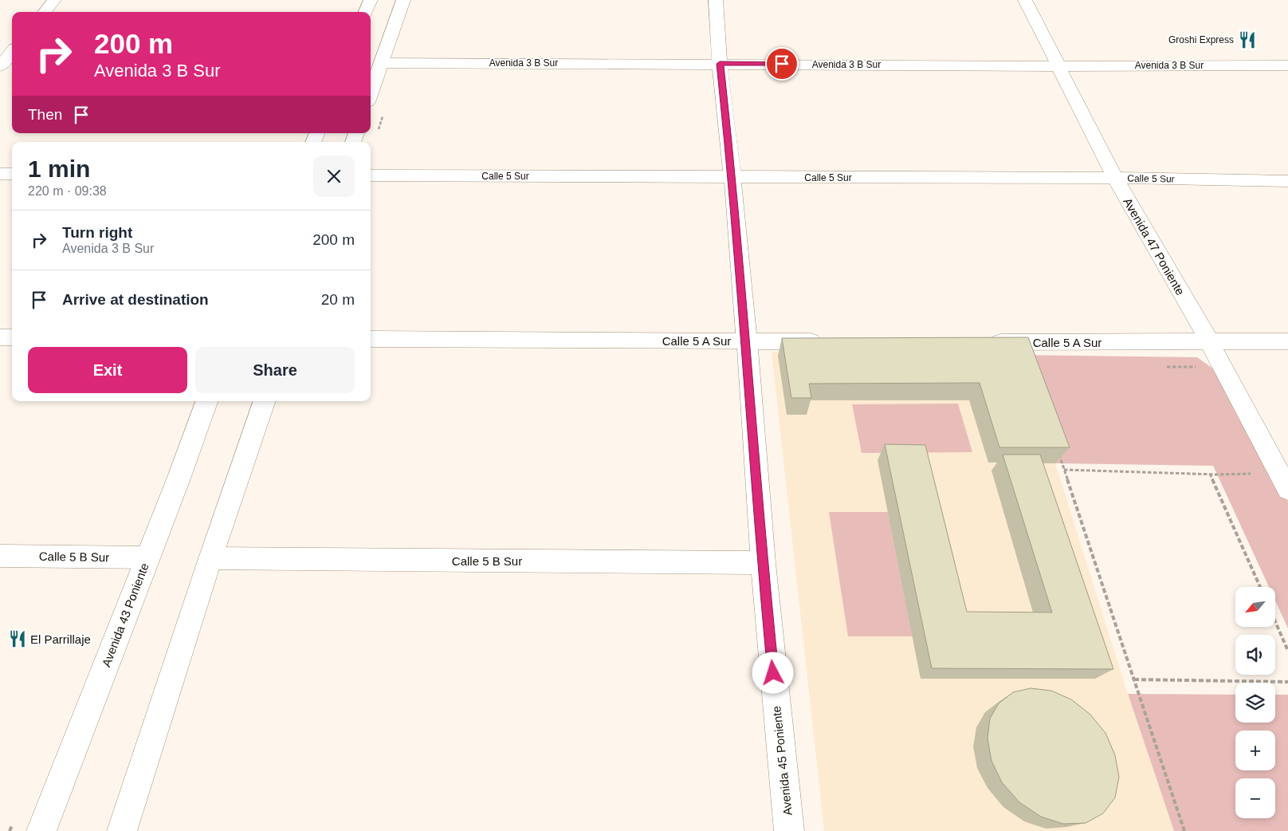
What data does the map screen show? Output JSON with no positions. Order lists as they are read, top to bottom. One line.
{"streets":{"street":["Avenida 3 B Sur","Calle 5 Sur","Avenida 47 Poniente","Calle 5 A Sur","Calle 5 B Sur","Avenida 43 Poniente","Avenida 45 Poniente"]},"crossings":[["Avenida 3 B Sur","Avenida 47 Poniente"],["Avenida 3 B Sur","Avenida 45 Poniente"],["Calle 5 Sur","Avenida 47 Poniente"],["Calle 5 Sur","Avenida 45 Poniente"],["Avenida 47 Poniente","Calle 5 A Sur"],["Calle 5 A Sur","Avenida 45 Poniente"],["Calle 5 B Sur","Avenida 43 Poniente"],["Calle 5 B Sur","Avenida 45 Poniente"]],"places":{"restaurant":["Groshi Express","El Parrillaje"]},"north":"bottom left","page":{"turn":["200 m","Avenida 3 B Sur"],"then":"Then","heading":["1 min","220 m · 09:38"],"list":[{"name":"Turn right","note":"Avenida 3 B Sur","value":"200 m"},{"name":"Arrive at destination","value":"20 m"}],"buttons":["Exit","Share"],"map_buttons":["+","−"]}}
